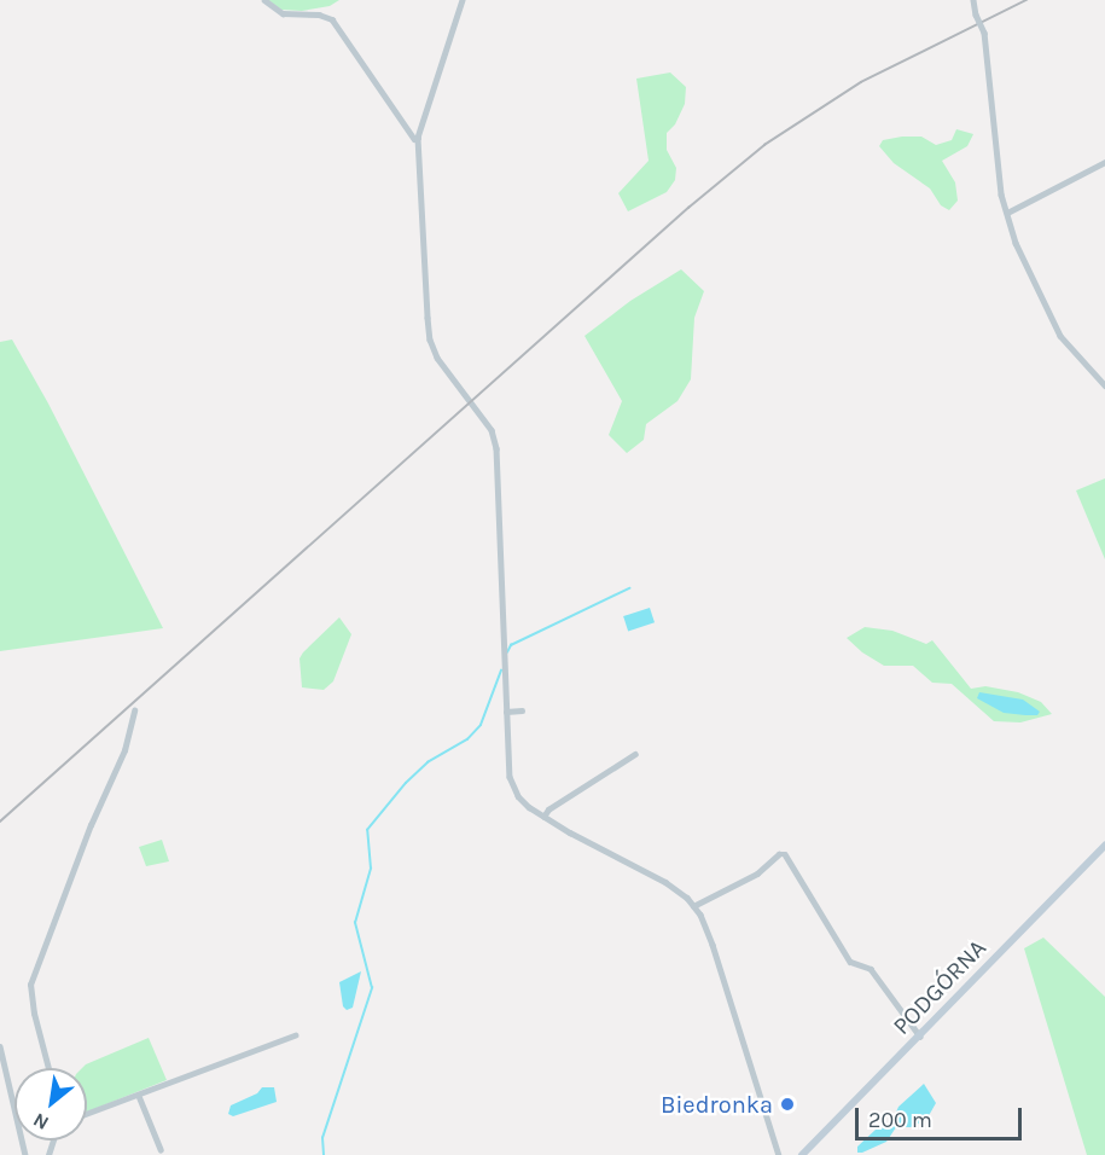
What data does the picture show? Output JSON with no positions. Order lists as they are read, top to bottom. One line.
{"streets":{"main road":["PODGÓRNA"]},"places":["Biedronka"],"scale_bar":"200 m","north":"bottom left"}
